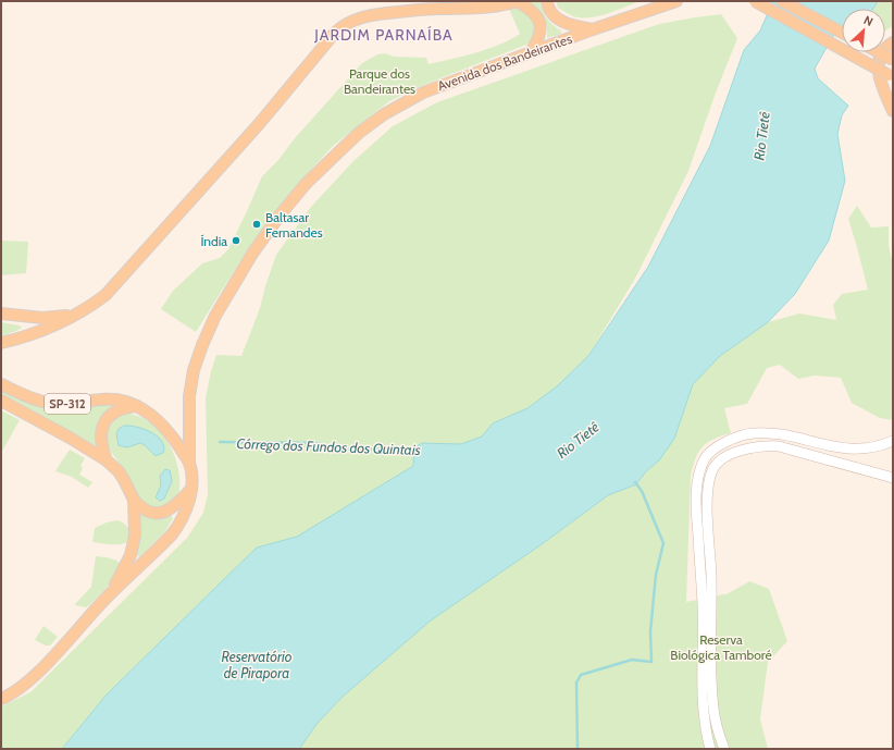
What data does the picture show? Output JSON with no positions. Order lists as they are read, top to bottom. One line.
{"streets":{"main road":["Avenida dos Bandeirantes","SP-312"]},"crossings":[["Avenida dos Bandeirantes","SP-312"]],"districts":["JARDIM PARNAÍBA"],"water":["Rio Tietê","Córrego dos Fundos dos Quintais","Reservatório de Pirapora"],"parks":["Parque dos Bandeirantes","Reserva Biológica Tamboré"],"places":["Baltasar Fernandes","Índia"],"north":"top right"}
